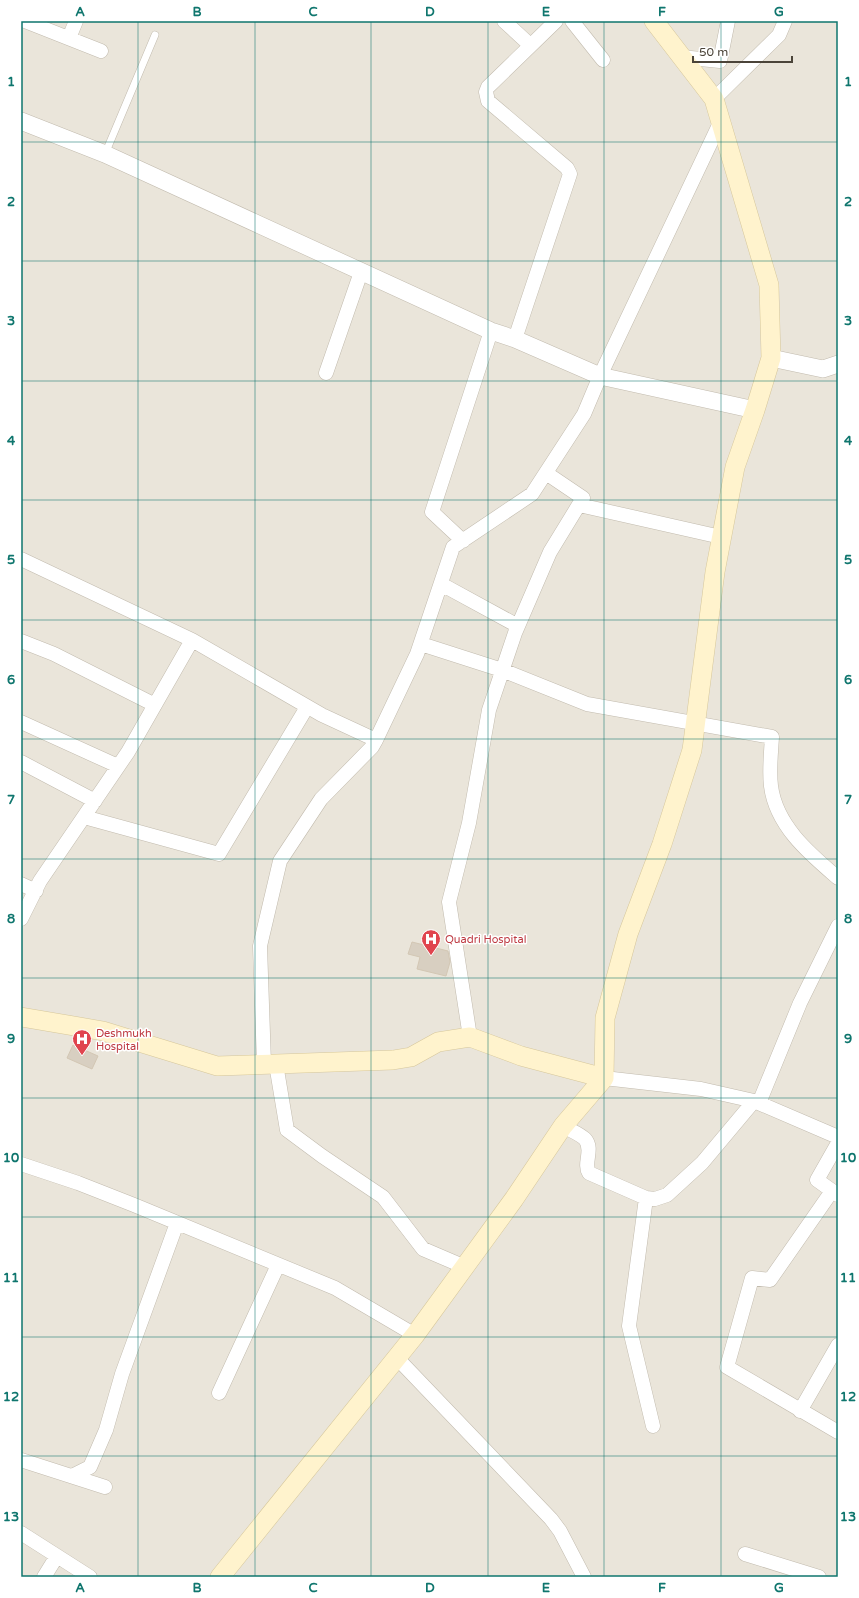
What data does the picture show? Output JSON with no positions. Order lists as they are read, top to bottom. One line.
{"places":{"hospital":["Quadri Hospital","Deshmukh Hospital"]},"scale_bar":"50 m","grid":{"columns":["A","B","C","D","E","F","G"],"rows":["1","2","3","4","5","6","7","8","9","10","11","12","13"]}}
